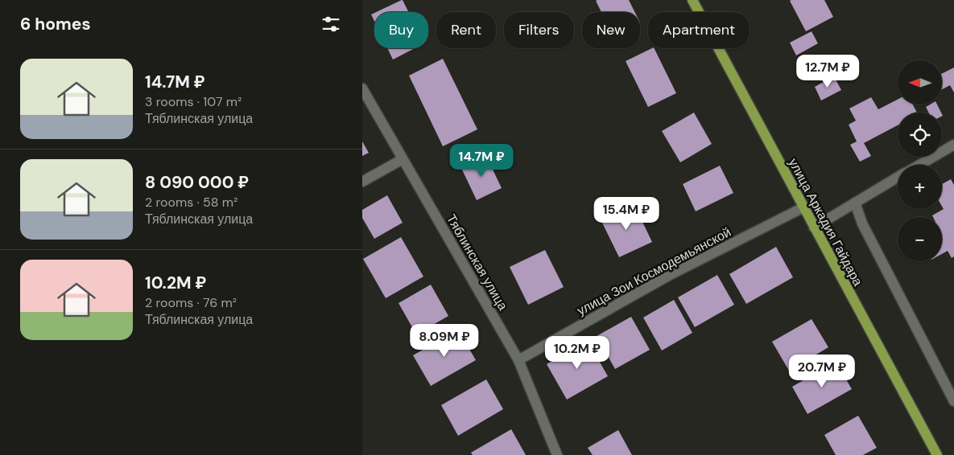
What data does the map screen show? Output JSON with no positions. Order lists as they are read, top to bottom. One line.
{"streets":{"main road":["улица Аркадия Гайдара"],"street":["Тяблинская улица","улица Зои Космодемьянской"]},"crossings":[["улица Аркадия Гайдара","улица Зои Космодемьянской"],["Тяблинская улица","улица Зои Космодемьянской"]],"north":"left","page":{"heading":"6 homes","chip":["Buy","Rent","Filters","New","Apartment"],"list":[{"name":"14.7M ₽","note":"3 rooms · 107 m² · Тяблинская улица"},{"name":"8 090 000 ₽","note":"2 rooms · 58 m² · Тяблинская улица"},{"name":"10.2M ₽","note":"2 rooms · 76 m² · Тяблинская улица"}],"price":["12.7M ₽","14.7M ₽","15.4M ₽","8.09M ₽","10.2M ₽","20.7M ₽"],"map_buttons":["+","−"]}}
